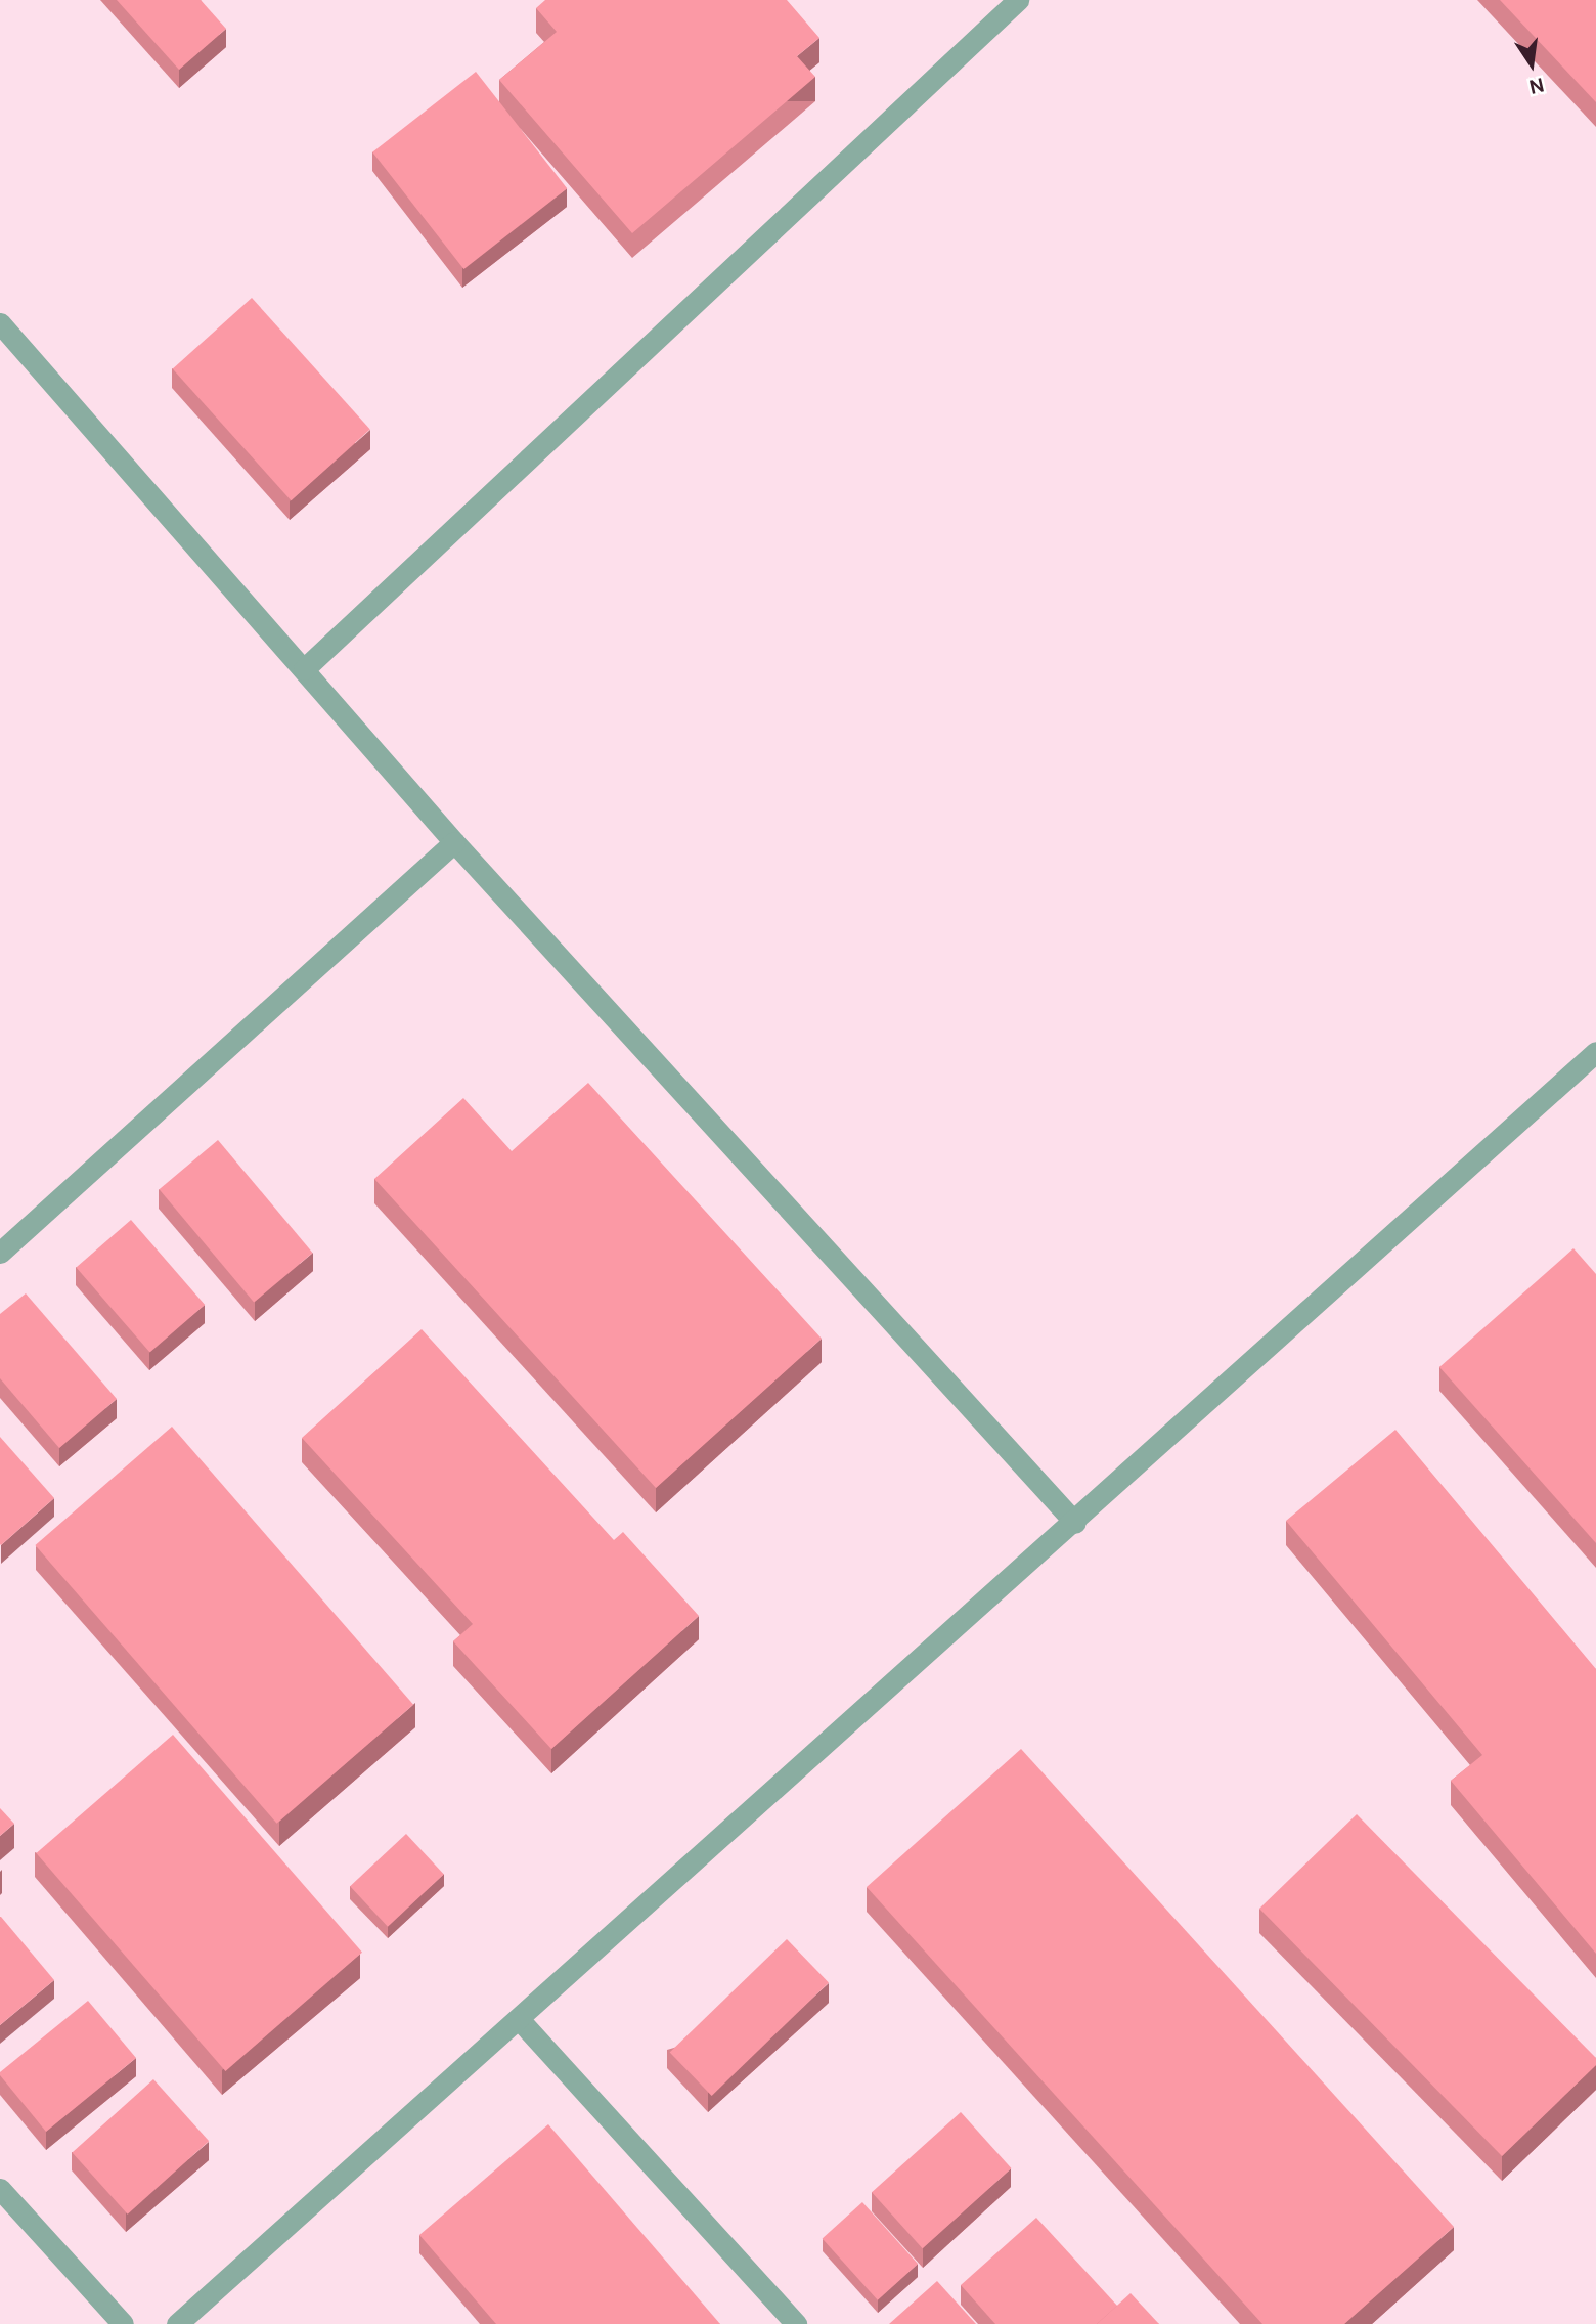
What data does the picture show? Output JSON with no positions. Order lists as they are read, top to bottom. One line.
{"north":"bottom"}
